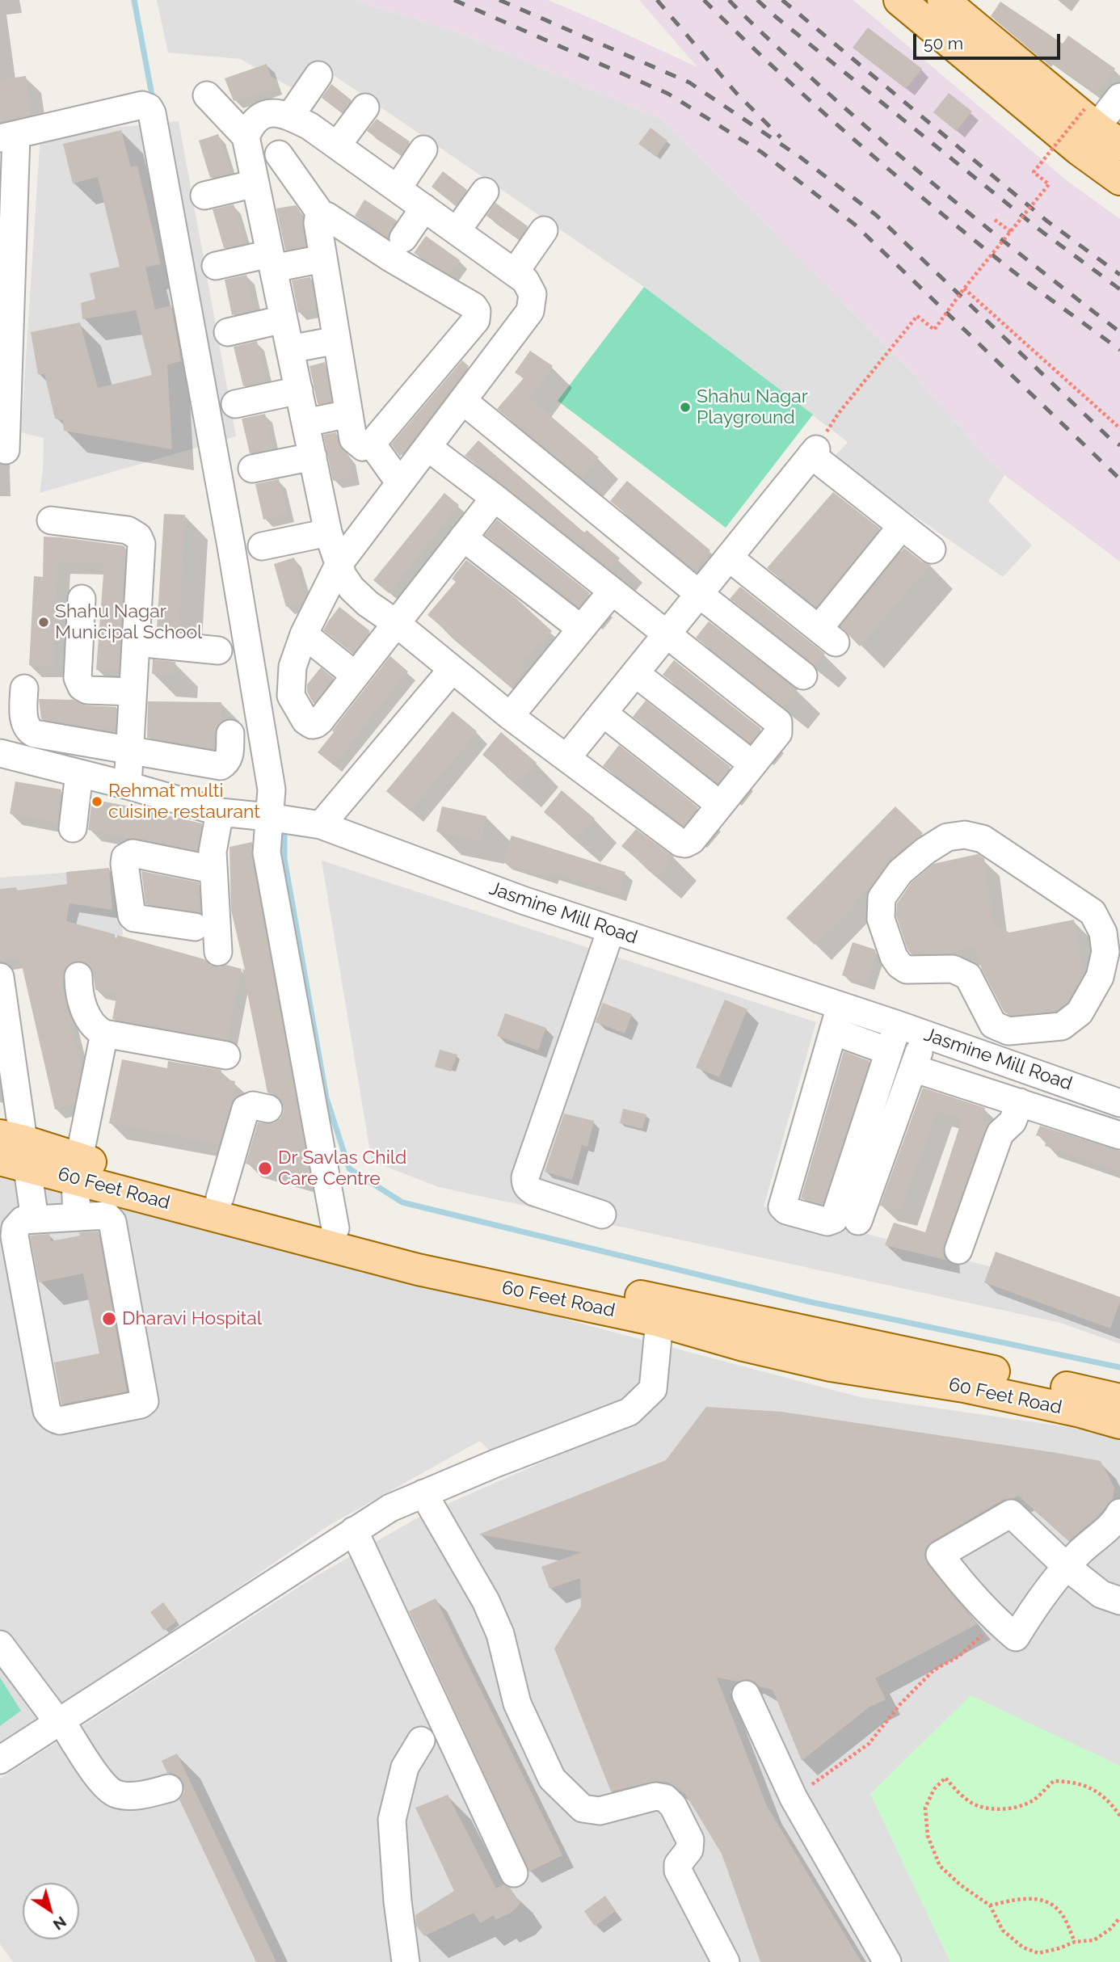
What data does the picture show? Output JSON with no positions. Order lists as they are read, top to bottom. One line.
{"streets":{"main road":["60 Feet Road"],"street":["Jasmine Mill Road"]},"places":["Shahu Nagar Playground","Shahu Nagar Municipal School","Rehmat multi cuisine restaurant","Dr Savlas Child Care Centre","Dharavi Hospital"],"scale_bar":"50 m","north":"bottom right"}
